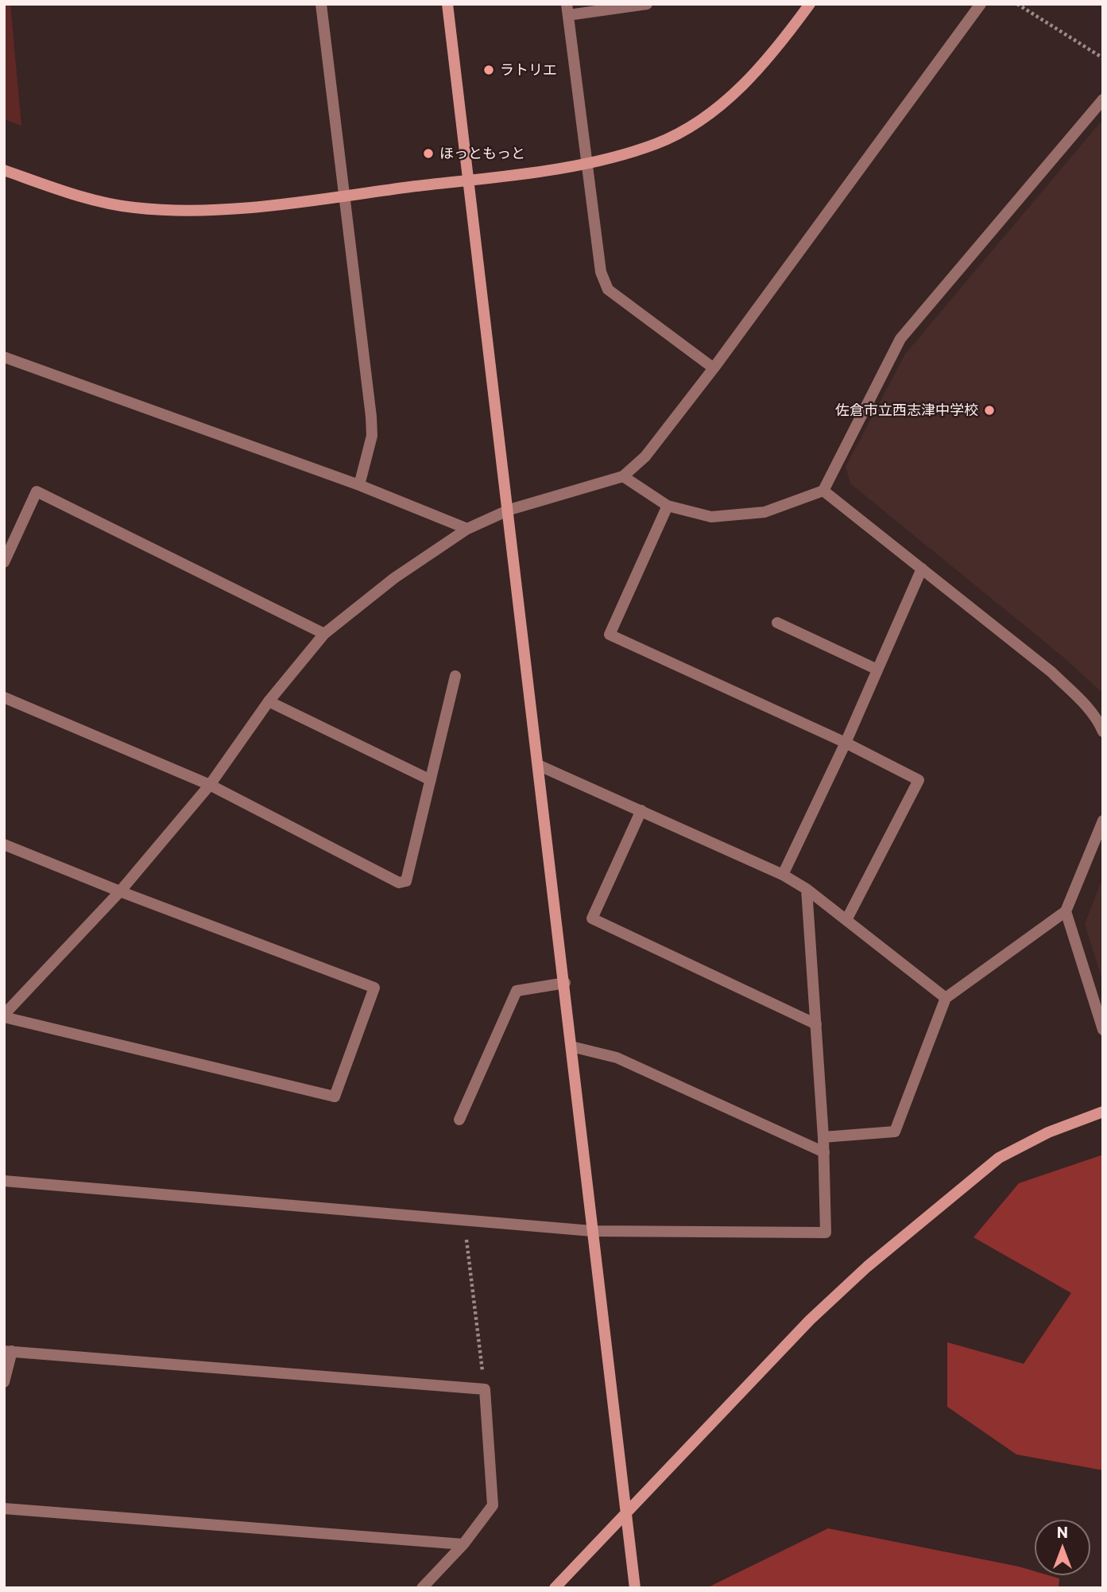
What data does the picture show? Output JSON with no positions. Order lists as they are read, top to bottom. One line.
{"places":["ラトリエ","ほっともっと","佐倉市立西志津中学校"],"north":"top"}
